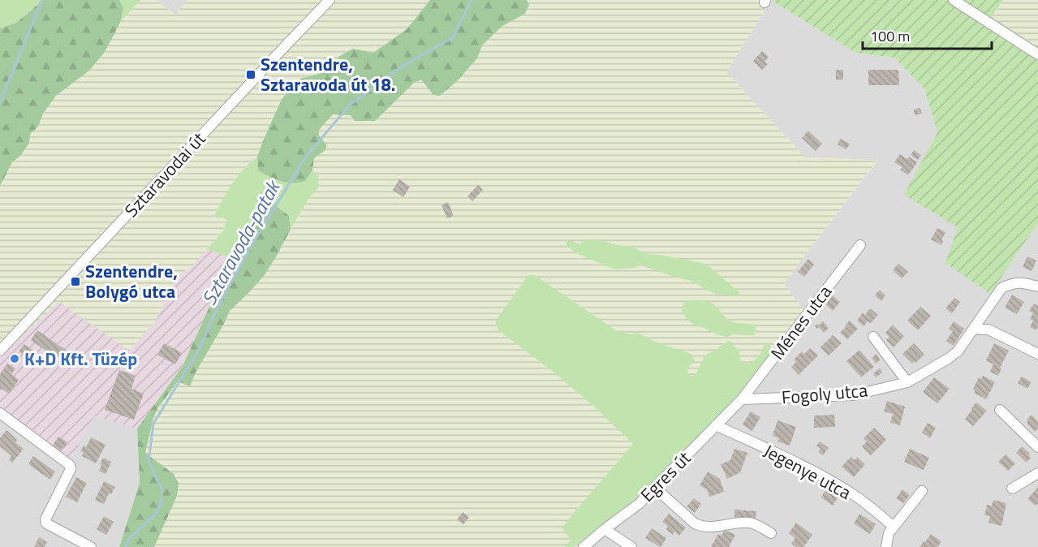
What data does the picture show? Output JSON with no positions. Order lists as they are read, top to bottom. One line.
{"streets":{"street":["Sztaravodai út","Ménes utca","Fogoly utca","Jegenye utca","Egres út"]},"crossings":[["Ménes utca","Fogoly utca"],["Ménes utca","Egres út"],["Fogoly utca","Egres út"],["Jegenye utca","Egres út"]],"water":["Sztaravoda-patak"],"places":{"transit":["Szentendre, Sztaravoda út 18.","Szentendre, Bolygó utca"],"other":["K+D Kft. Tüzép"]},"scale_bar":"100 m"}
